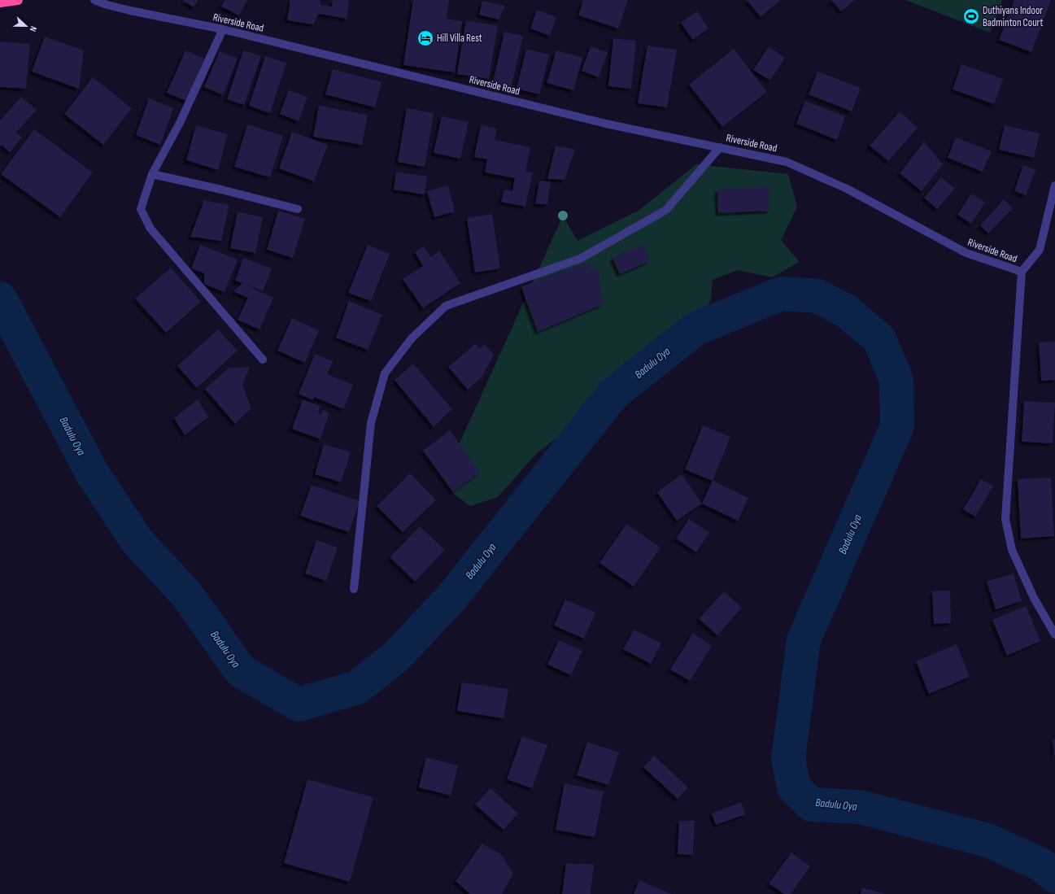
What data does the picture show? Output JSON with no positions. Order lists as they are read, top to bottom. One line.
{"streets":{"street":["Riverside Road"]},"water":["Badulu Oya"],"places":{"sports":["Duthiyans Indoor Badminton Court"],"hotel":["Hill Villa Rest"]},"north":"right"}
